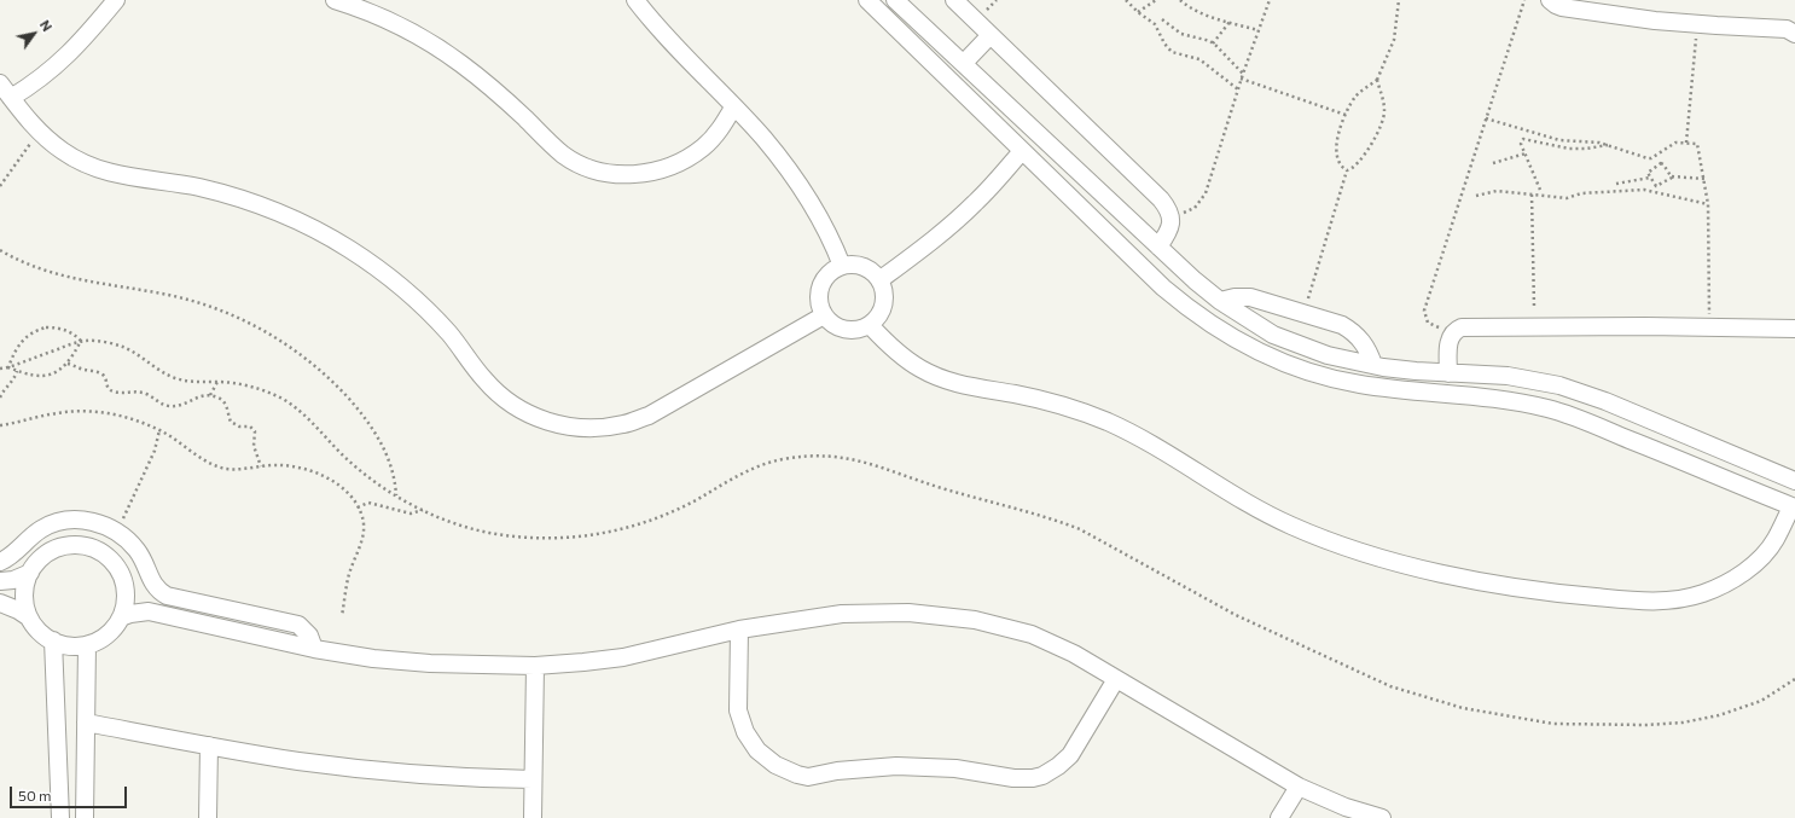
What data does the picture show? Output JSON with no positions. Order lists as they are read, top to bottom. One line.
{"scale_bar":"50 m","north":"top right"}
